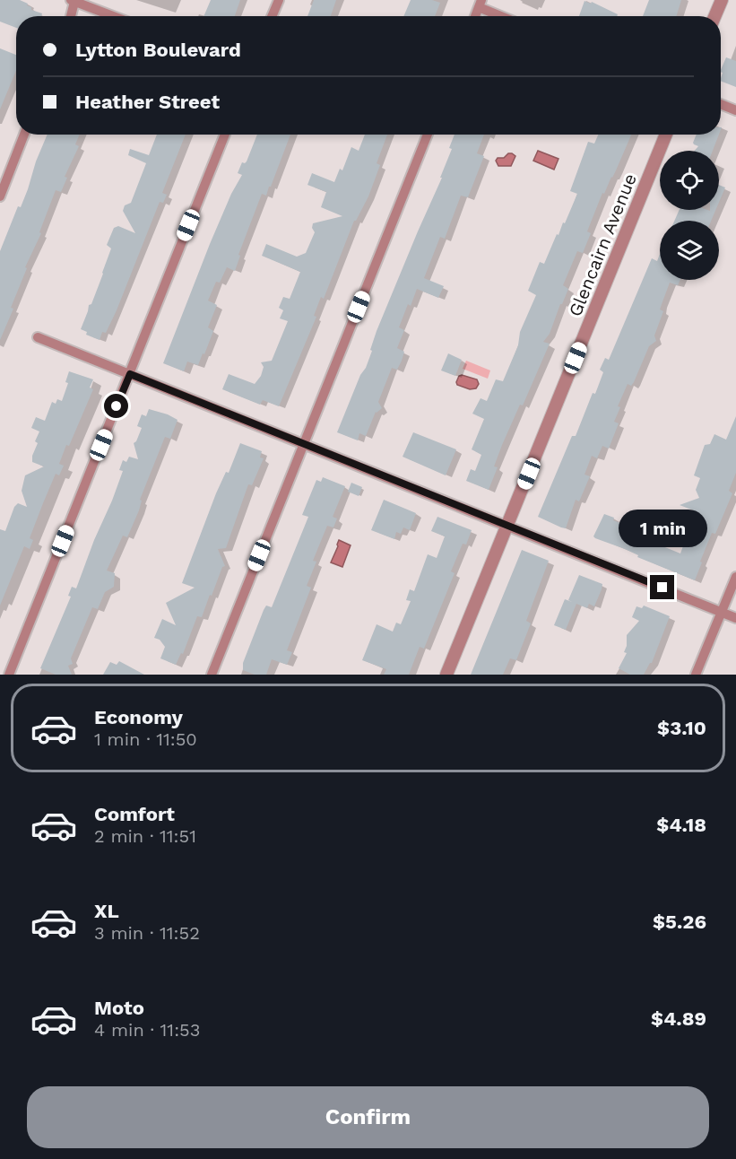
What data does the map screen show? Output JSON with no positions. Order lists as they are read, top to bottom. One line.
{"streets":{"street":["Glencairn Avenue"]},"page":{"banner":["Lytton Boulevard","Heather Street"],"bubble":"1 min","list":[{"name":"Economy","note":"1 min · 11:50","value":"$3.10"},{"name":"Comfort","note":"2 min · 11:51","value":"$4.18"},{"name":"XL","note":"3 min · 11:52","value":"$5.26"},{"name":"Moto","note":"4 min · 11:53","value":"$4.89"}],"buttons":"Confirm"}}
